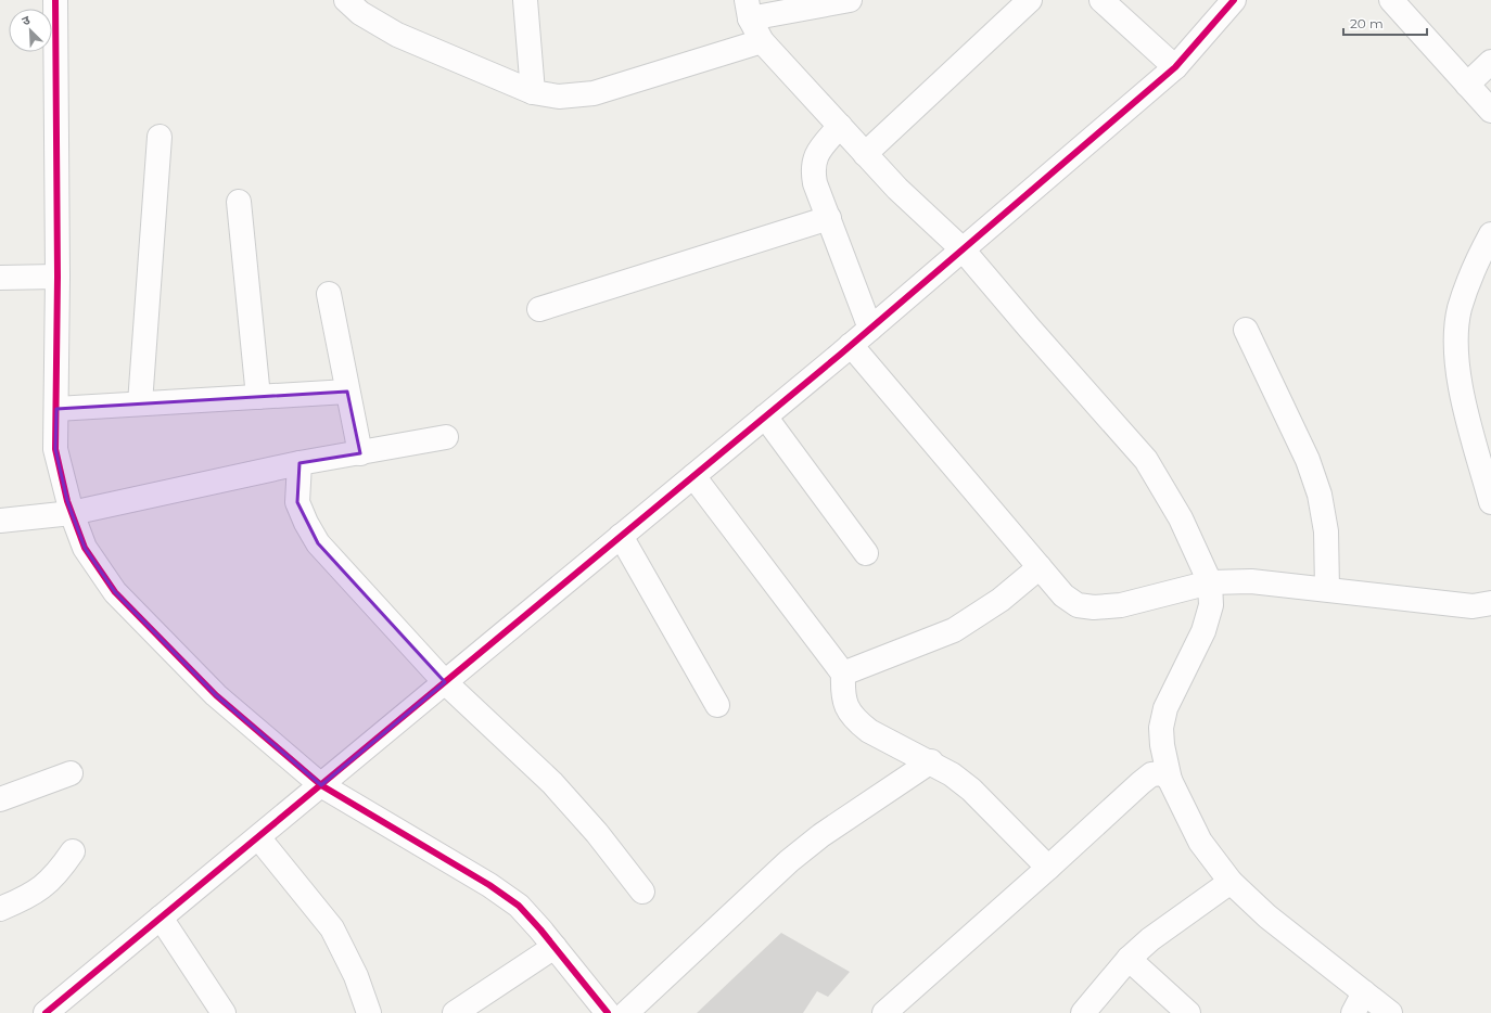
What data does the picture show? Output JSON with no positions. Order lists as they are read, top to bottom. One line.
{"scale_bar":"20 m","north":"top left"}
